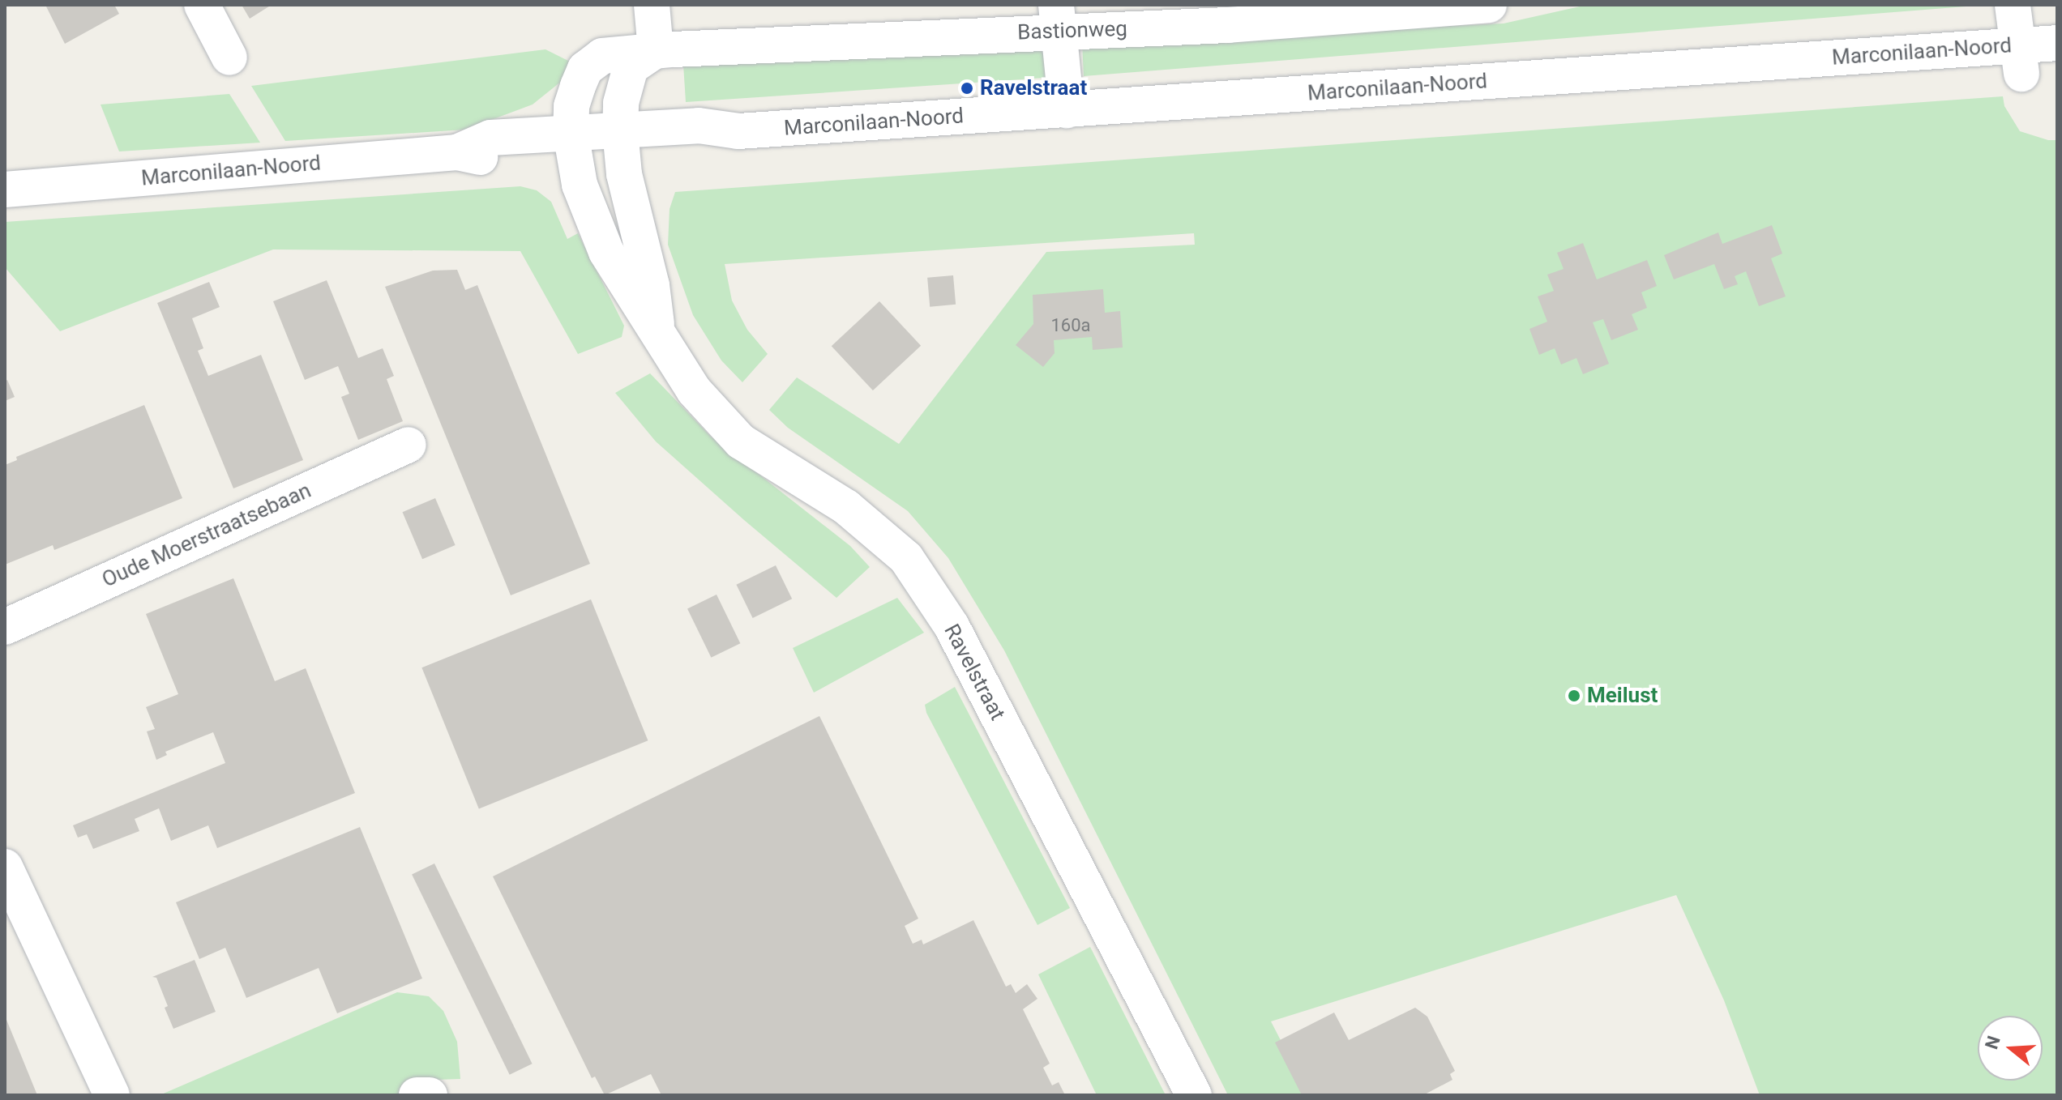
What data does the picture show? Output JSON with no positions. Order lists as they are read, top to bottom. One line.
{"streets":{"street":["Bastionweg","Marconilaan-Noord","Oude Moerstraatsebaan","Ravelstraat"]},"crossings":[["Bastionweg","Marconilaan-Noord"],["Bastionweg","Ravelstraat"],["Marconilaan-Noord","Ravelstraat"]],"places":["Ravelstraat","Meilust"],"house_numbers":["160a"],"north":"left"}
